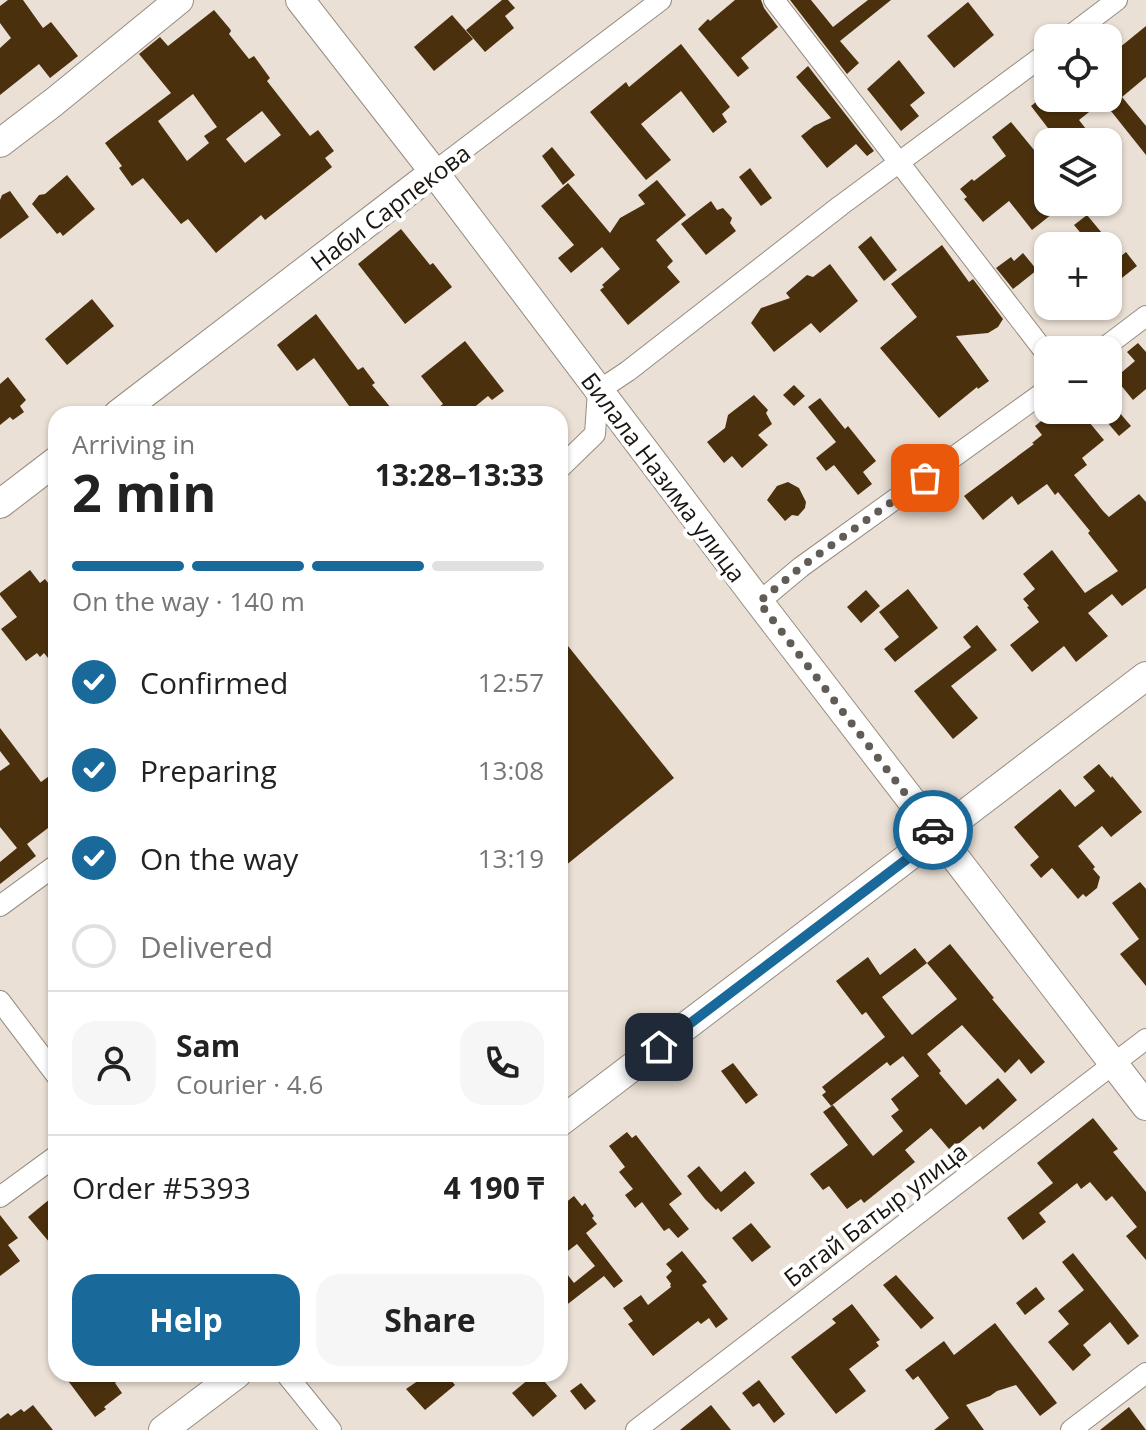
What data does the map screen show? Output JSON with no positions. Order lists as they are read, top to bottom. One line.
{"streets":{"street":["Наби Сарпекова","Билала Назима улица","Багай Батыр улица"]},"crossings":[["Наби Сарпекова","Билала Назима улица"],["Билала Назима улица","Багай Батыр улица"]],"page":{"map_buttons":["+","−"],"heading":["2 min","Arriving in","13:28–13:33"],"panel":["Sam","Courier · 4.6","Order #5393","4 190 ₸"],"bar":"On the way · 140 m","list":[["Confirmed","12:57"],["Preparing","13:08"],["On the way","13:19"],"Delivered"],"buttons":["Help","Share"]}}
